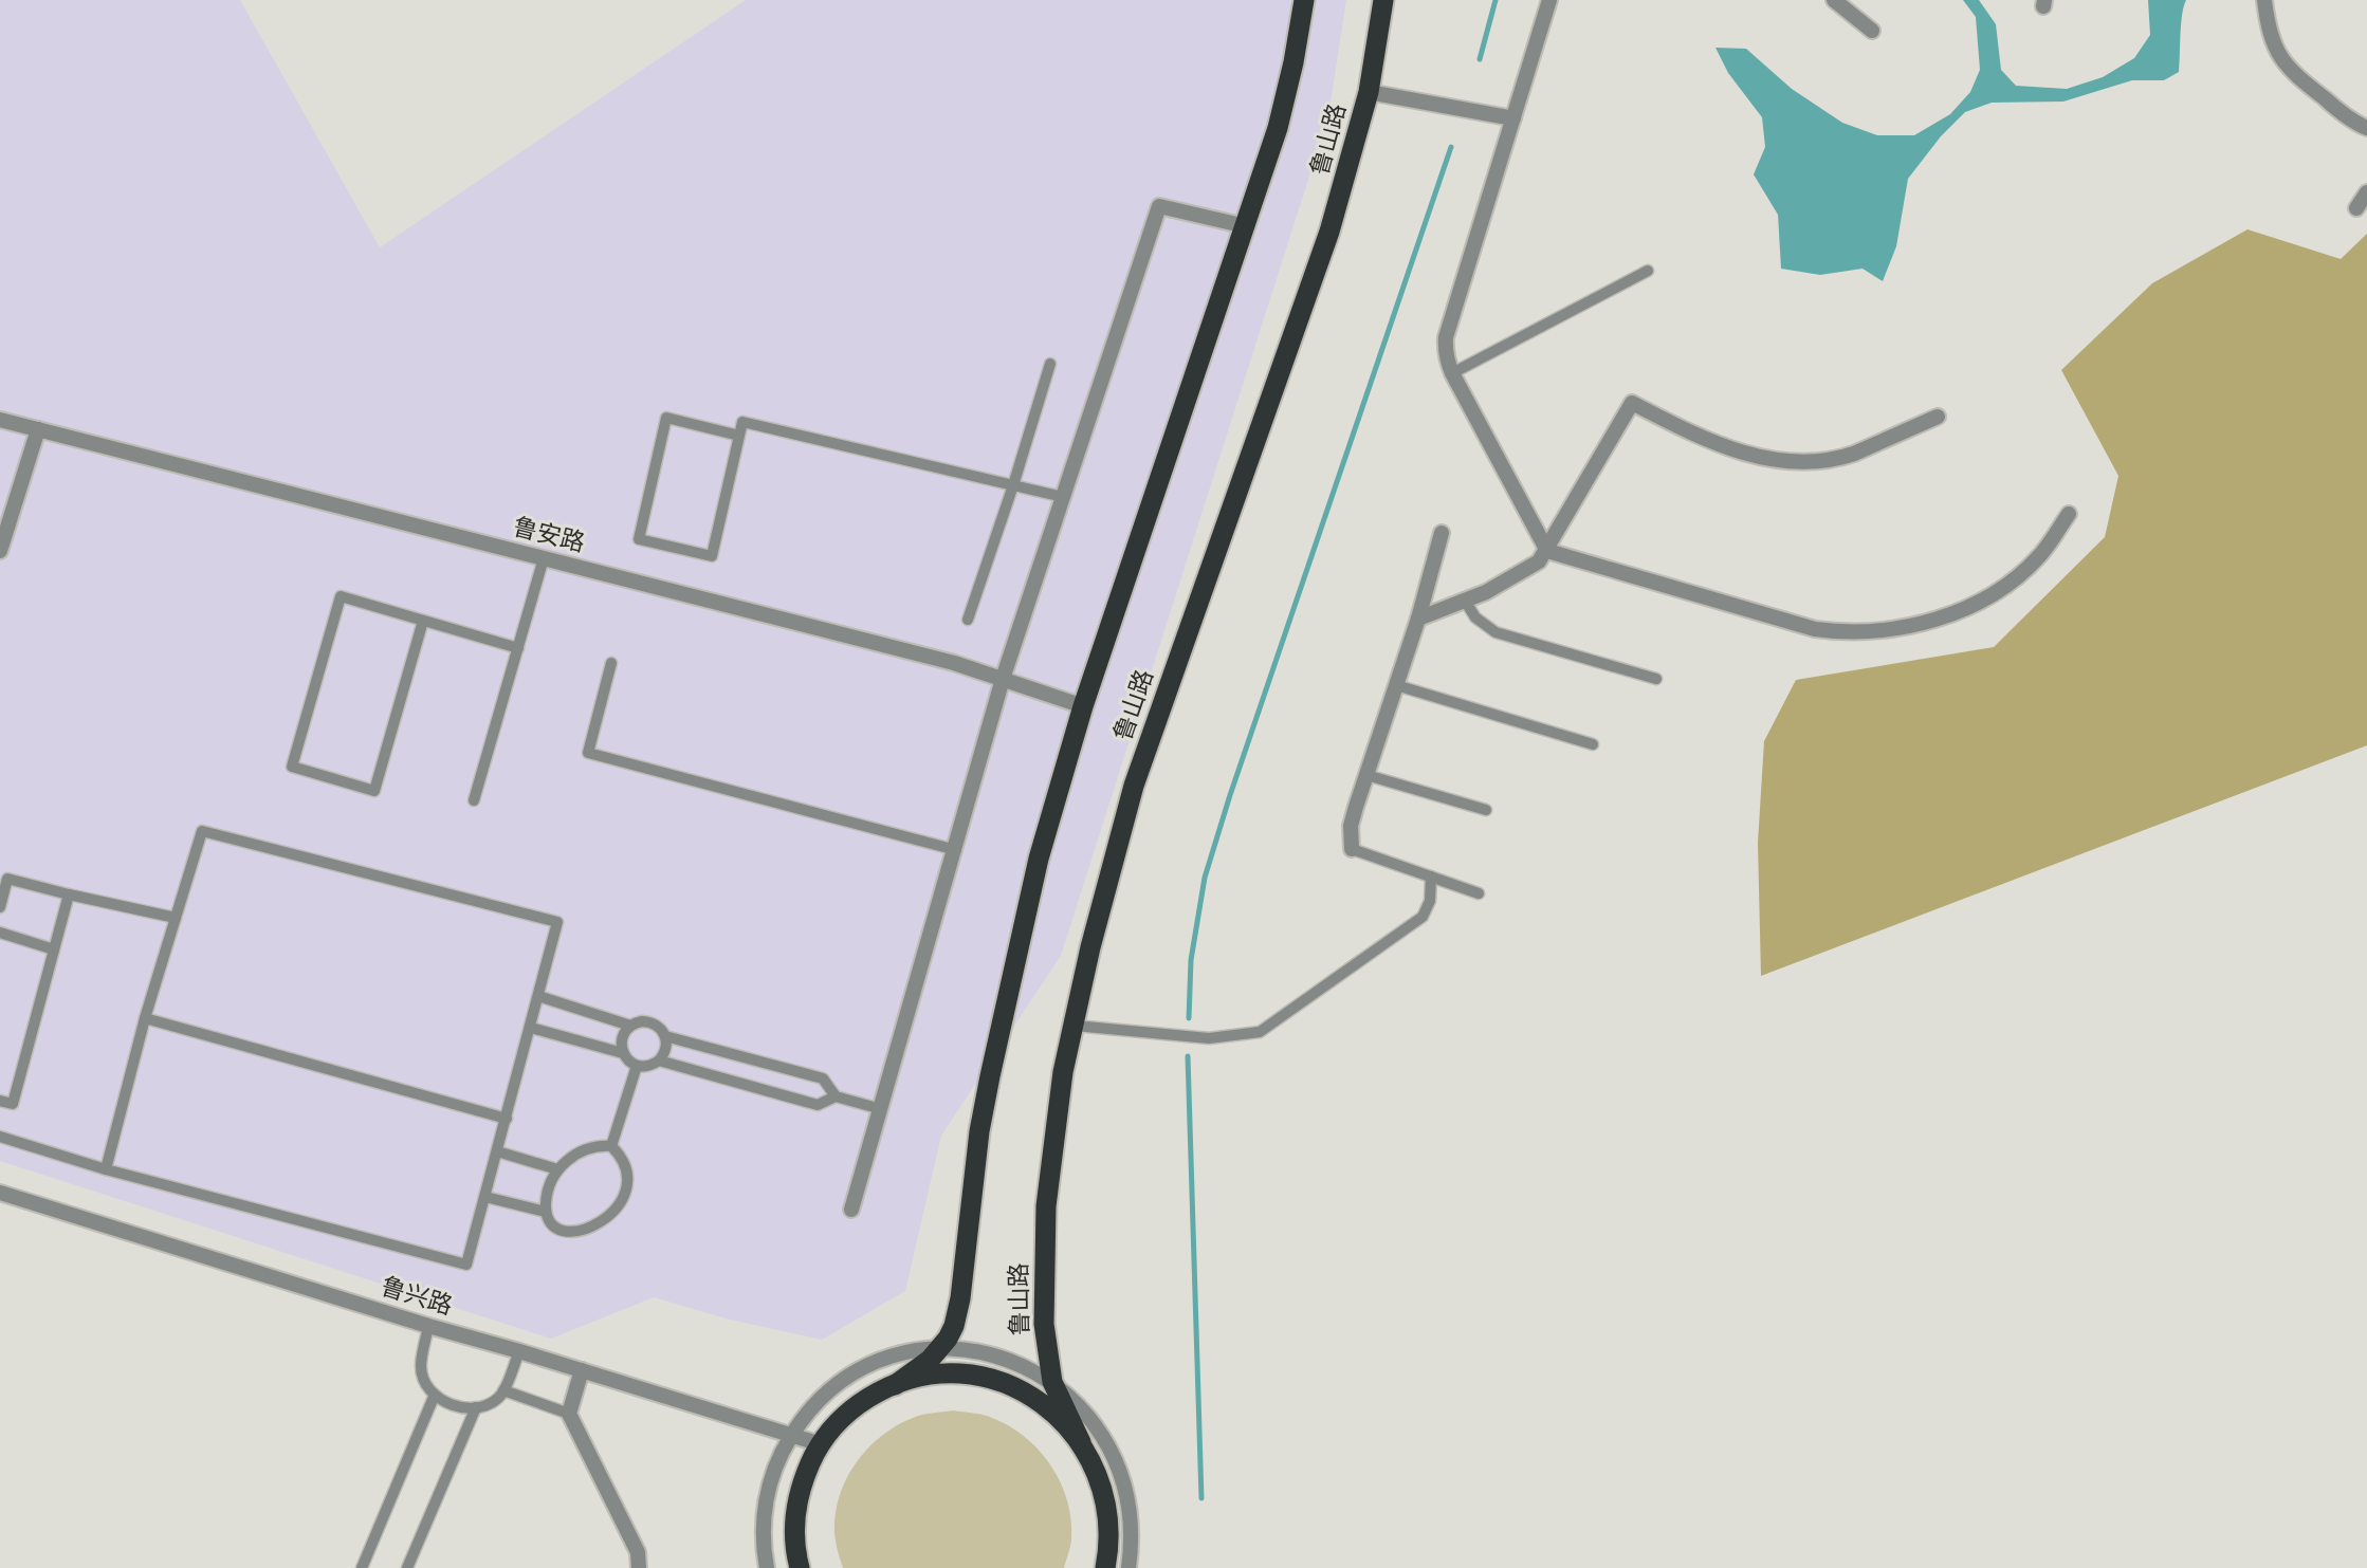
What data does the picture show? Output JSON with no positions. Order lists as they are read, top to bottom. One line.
{"streets":{"highway":["鲁山路"],"street":["鲁安路","鲁兴路"]},"crossings":[["鲁山路","鲁安路"]]}
